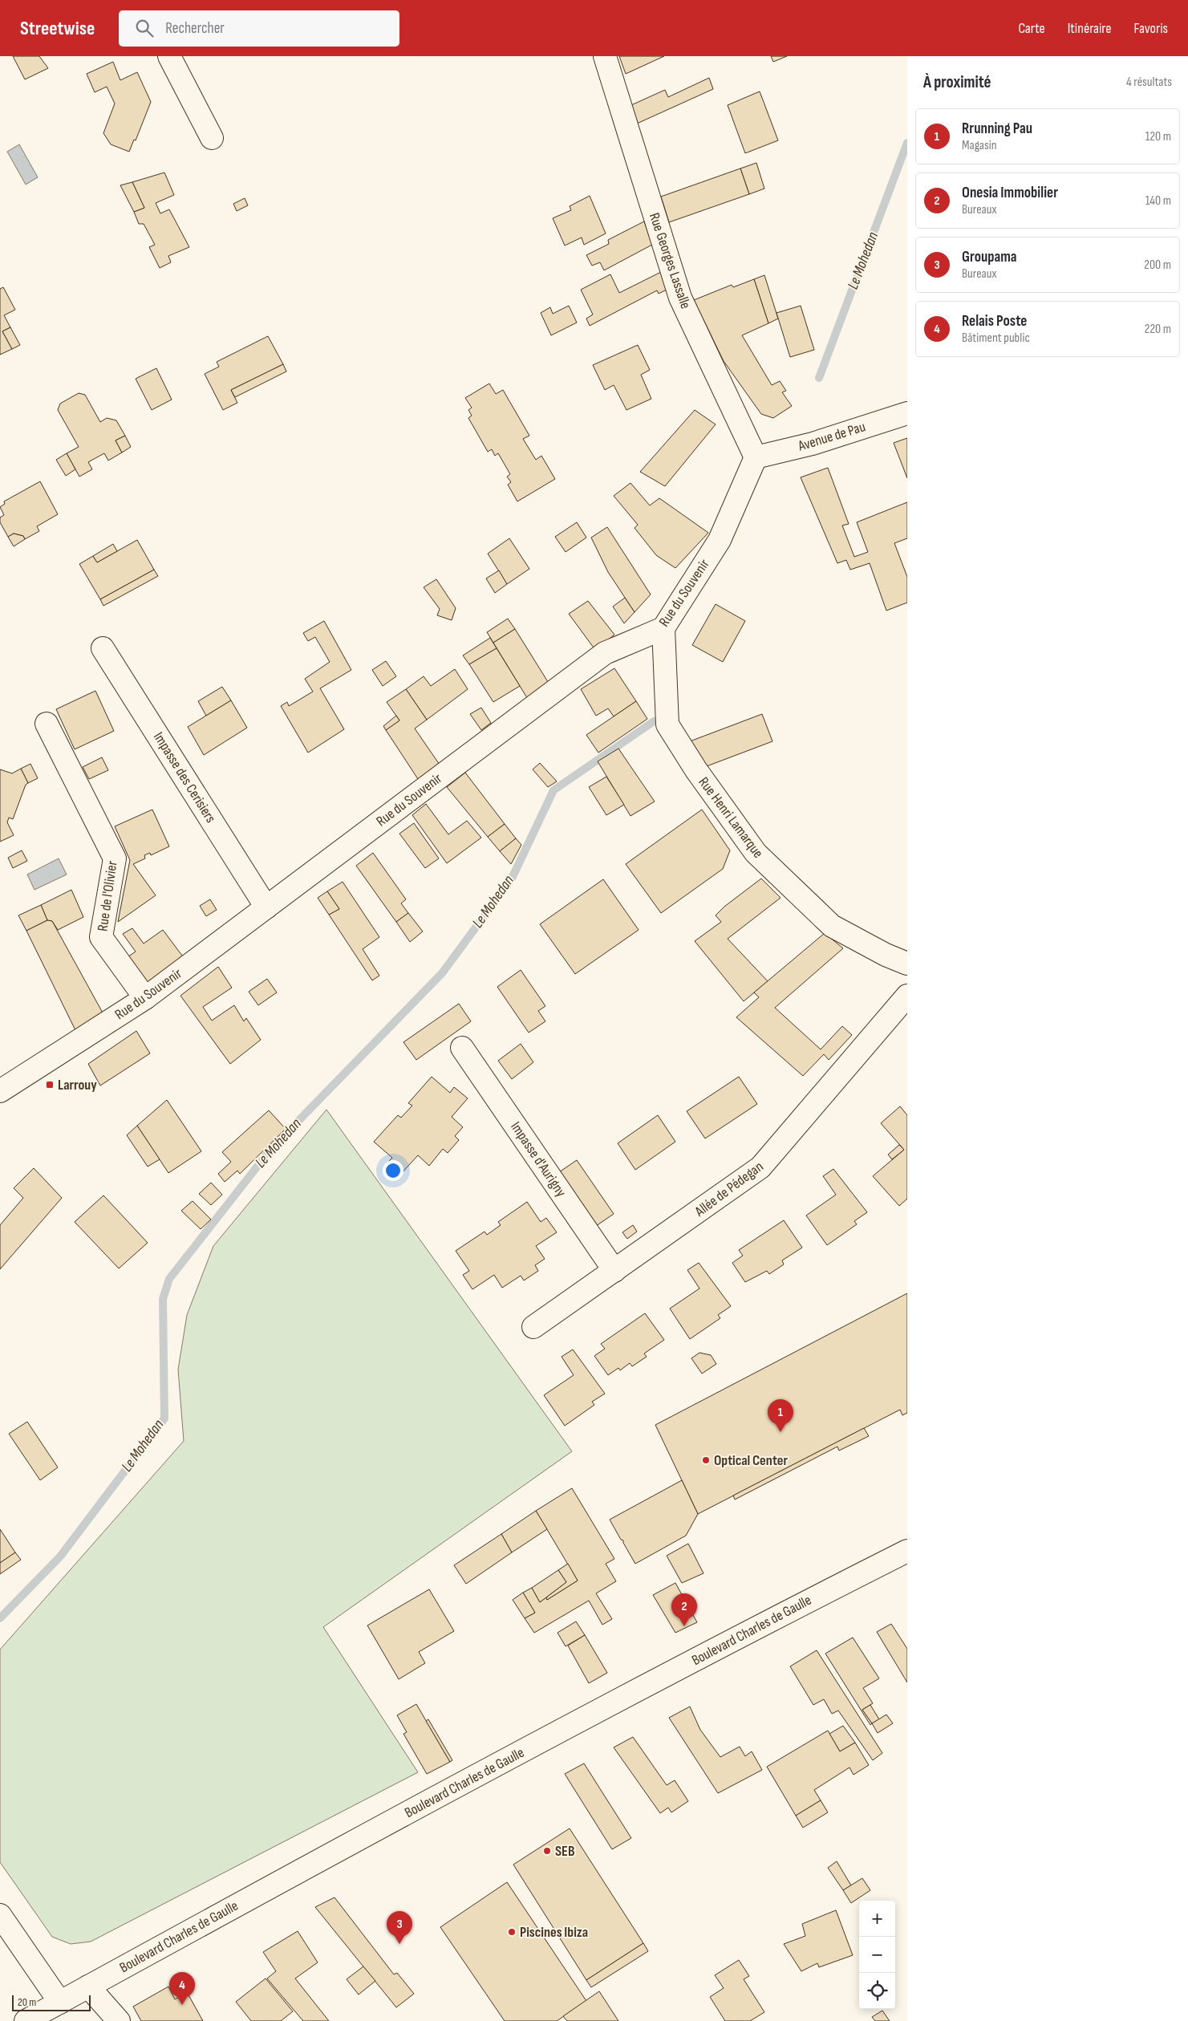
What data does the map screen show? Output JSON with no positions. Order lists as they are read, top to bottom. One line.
{"streets":{"street":["Rue Georges Lassalle","Avenue de Pau","Rue du Souvenir","Impasse des Cerisiers","Rue Henri Lamarque","Rue de l'Olivier","Impasse d'Aurigny","Allée de Pédegan","Boulevard Charles de Gaulle"]},"crossings":[["Rue Georges Lassalle","Avenue de Pau"],["Rue Georges Lassalle","Rue du Souvenir"],["Avenue de Pau","Rue du Souvenir"],["Rue du Souvenir","Impasse des Cerisiers"],["Rue du Souvenir","Rue Henri Lamarque"],["Rue du Souvenir","Rue de l'Olivier"],["Impasse d'Aurigny","Allée de Pédegan"]],"water":["Le Mohedan"],"places":{"transit":["Larrouy"],"other":["Optical Center","SEB","Piscines Ibiza"]},"scale_bar":"20 m","page":{"header":"Streetwise","search":"Rechercher","nav":["Carte","Itinéraire","Favoris"],"heading":["À proximité","4 résultats"],"list":[{"mark":"1","name":"Rrunning Pau","note":"Magasin","value":"120 m"},{"mark":"2","name":"Onesia Immobilier","note":"Bureaux","value":"140 m"},{"mark":"3","name":"Groupama","note":"Bureaux","value":"200 m"},{"mark":"4","name":"Relais Poste","note":"Bâtiment public","value":"220 m"}],"pins":["1","2","3","4"],"map_buttons":["+","−"],"scale":"20 m"}}
